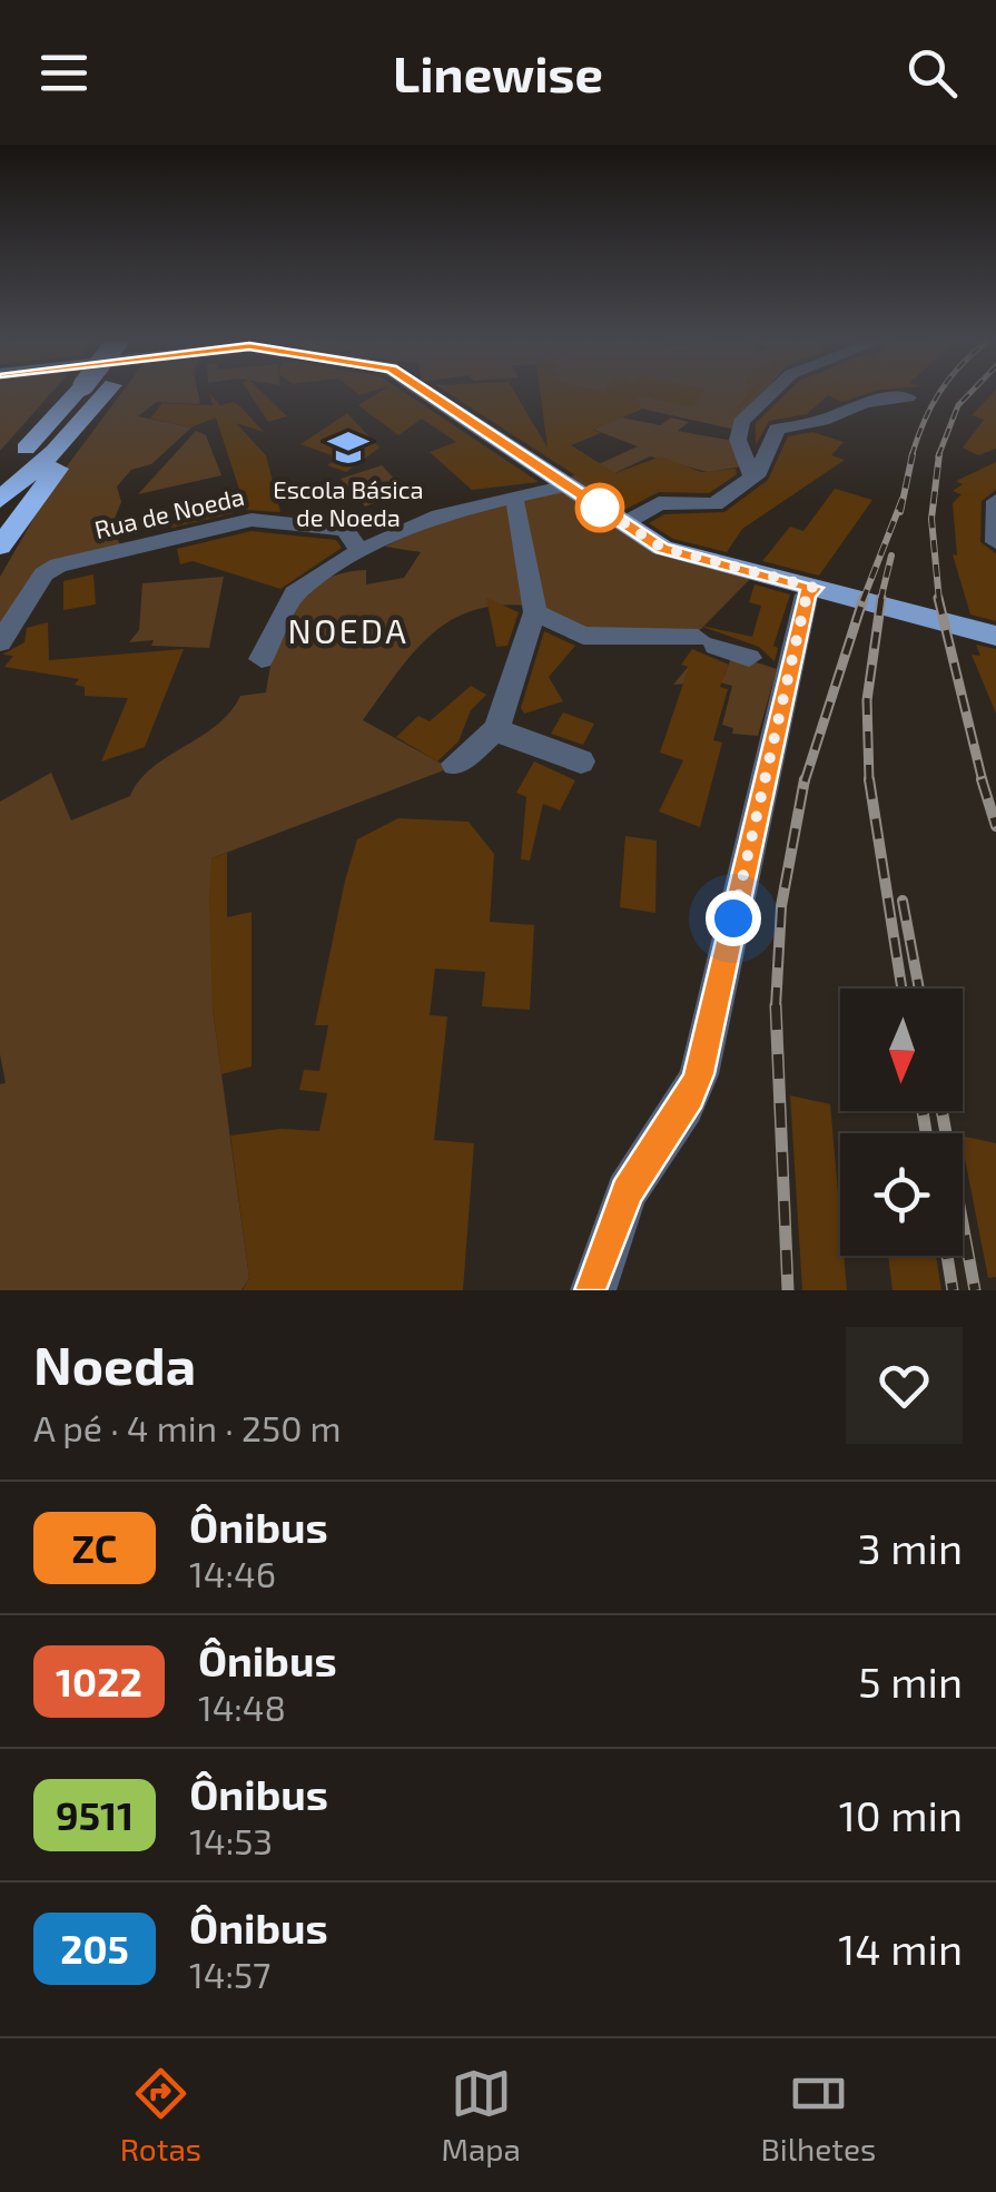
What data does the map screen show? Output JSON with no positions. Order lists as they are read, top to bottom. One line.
{"streets":{"street":["Rua de Noeda"]},"districts":["NOEDA"],"places":{"school or university":["Escola Básica de Noeda"]},"lines":["bus line ZC"],"north":"bottom","page":{"header":"Linewise","heading":["Noeda","A pé · 4 min · 250 m"],"list":[{"mark":"ZC","name":"Ônibus","note":"14:46","value":"3 min"},{"mark":"1022","name":"Ônibus","note":"14:48","value":"5 min"},{"mark":"9511","name":"Ônibus","note":"14:53","value":"10 min"},{"mark":"205","name":"Ônibus","note":"14:57","value":"14 min"}],"tabs":["Rotas","Mapa","Bilhetes"]}}
